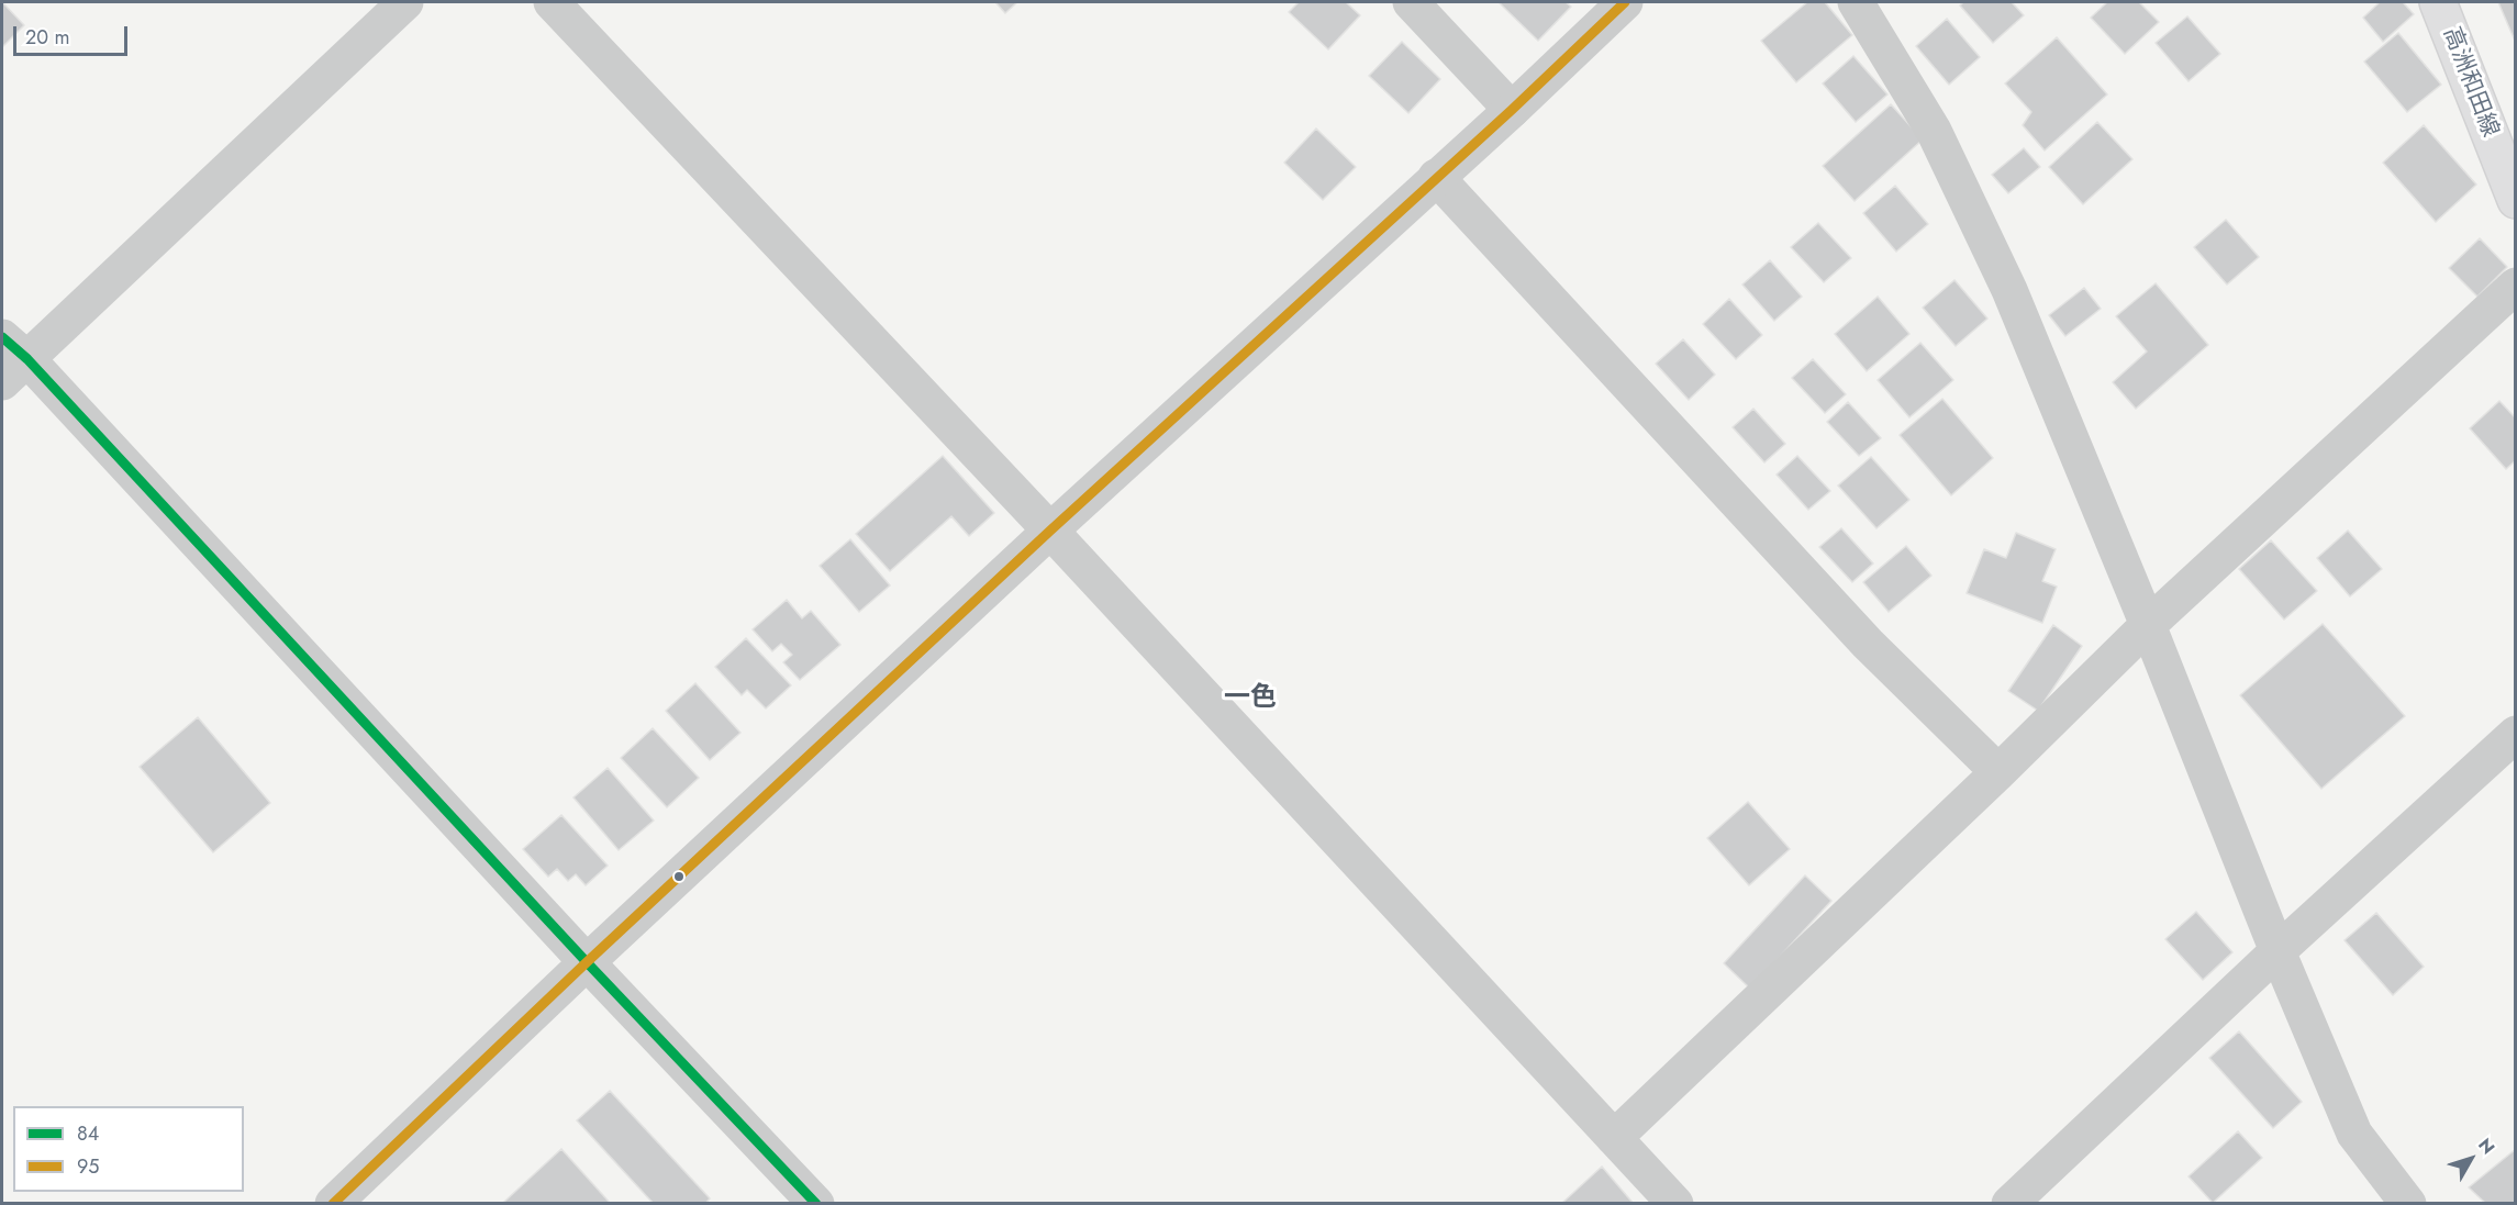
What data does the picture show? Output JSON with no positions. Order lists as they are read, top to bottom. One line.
{"streets":{"main road":["高洲和田線"]},"districts":["一色"],"lines":["transit line 95","transit line 84"],"legend":["84","95"],"scale_bar":"20 m","north":"top right"}
